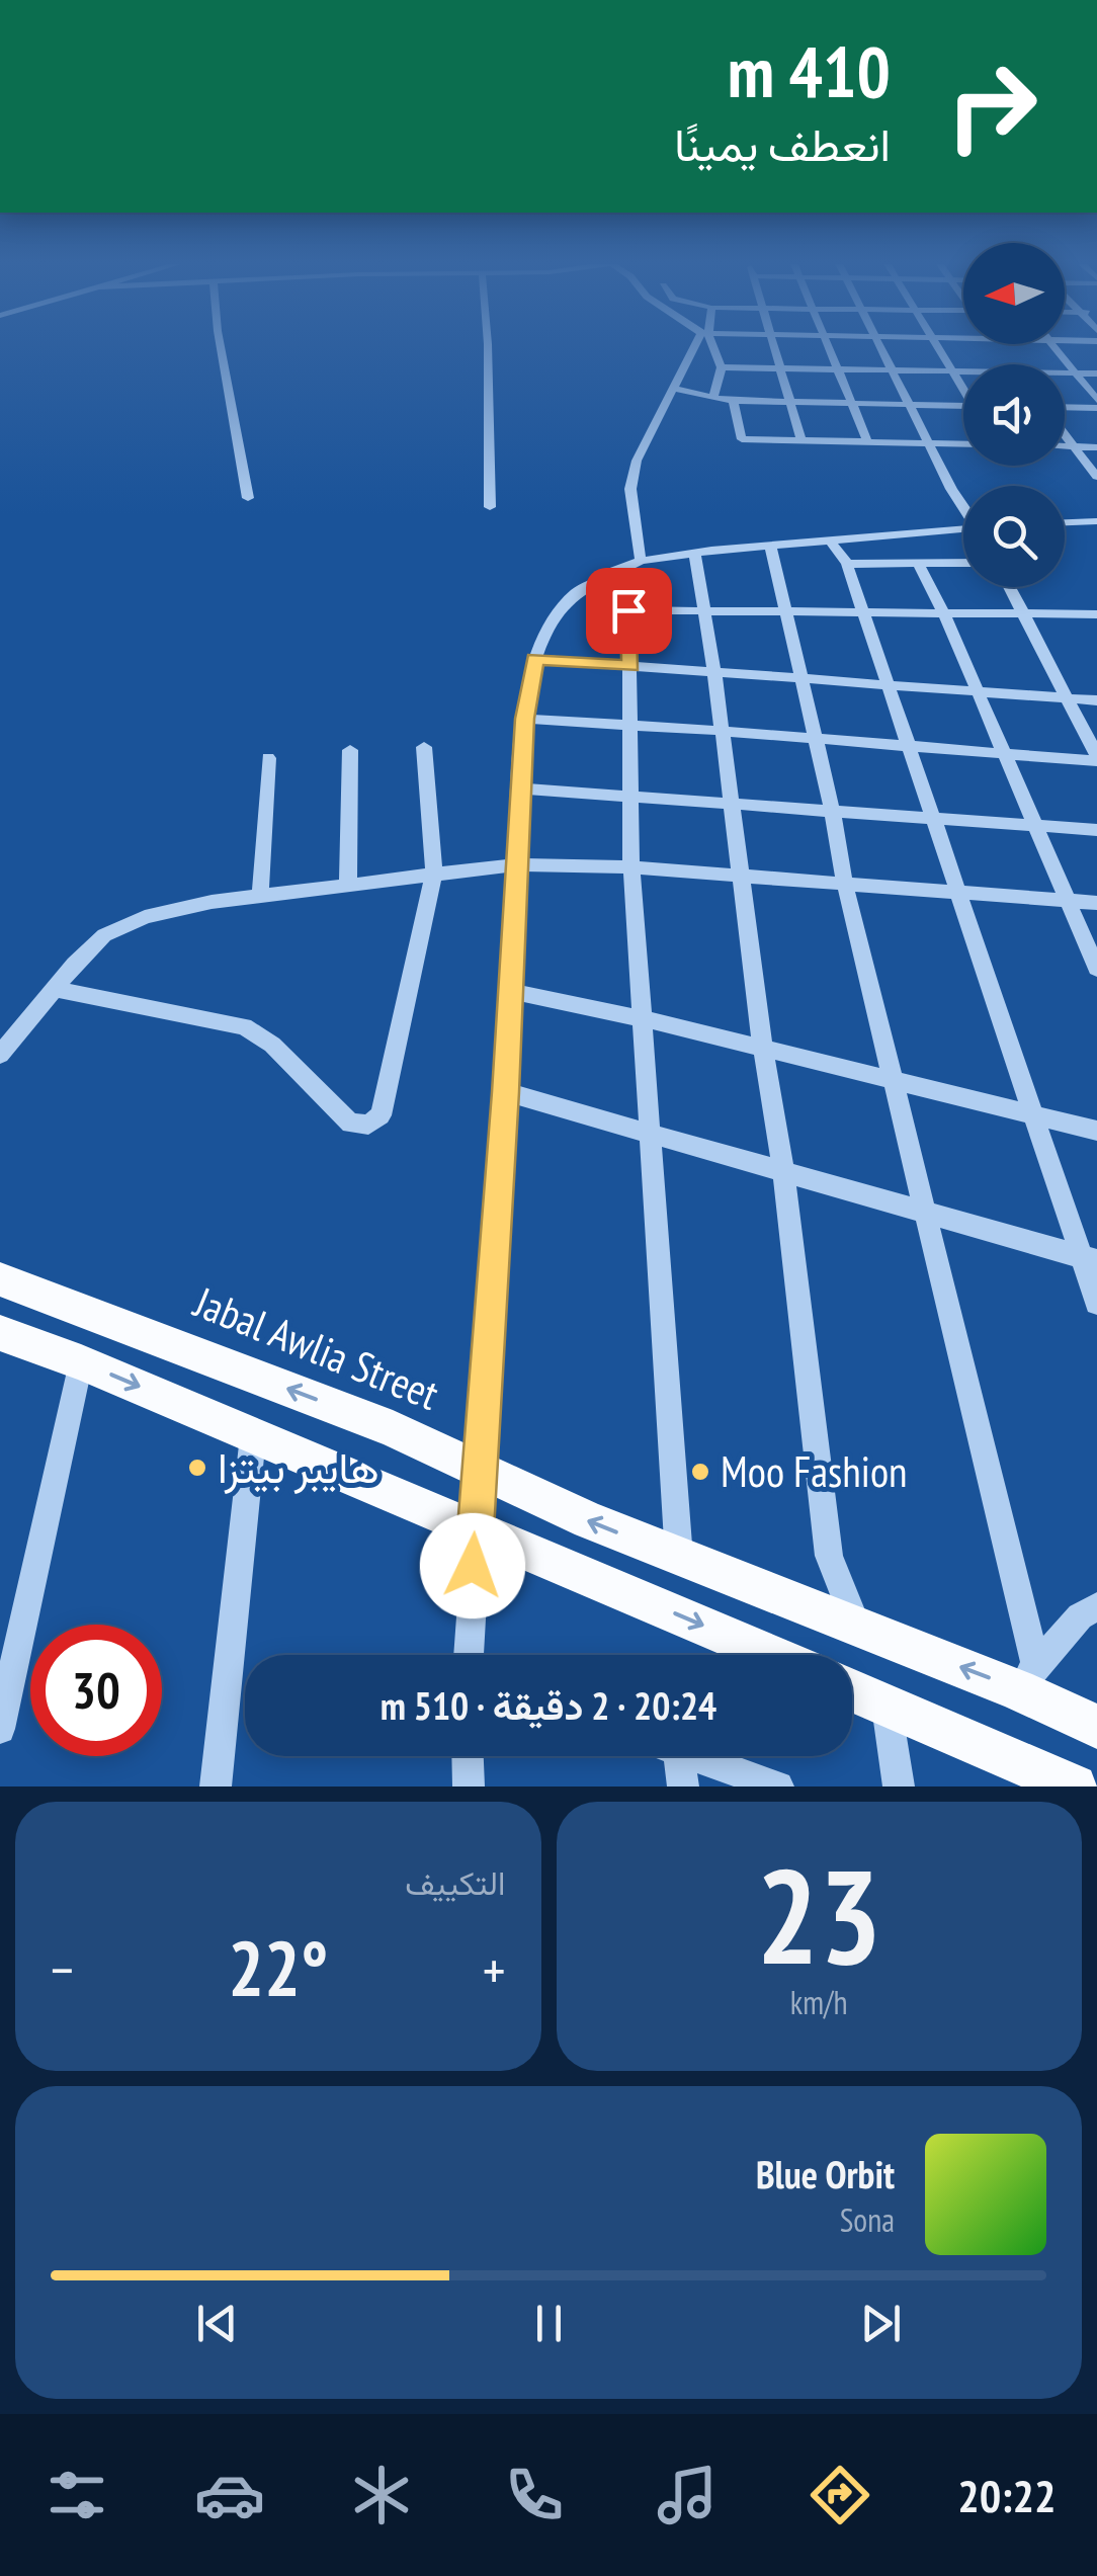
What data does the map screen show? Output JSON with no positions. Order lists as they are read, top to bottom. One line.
{"streets":{"main road":["Jabal Awlia Street"]},"places":["هايبر بيتزا","Moo Fashion"],"north":"left","page":{"turn":["410 m","انعطف يمينًا"],"limit":"30","trip":"20:24 · 2 دقيقة · 510 m","tile":[["23","km/h"],"التكييف"],"heat":["−","22°","+"],"song":["Blue Orbit","Sona"],"tabs":"20:22"}}
